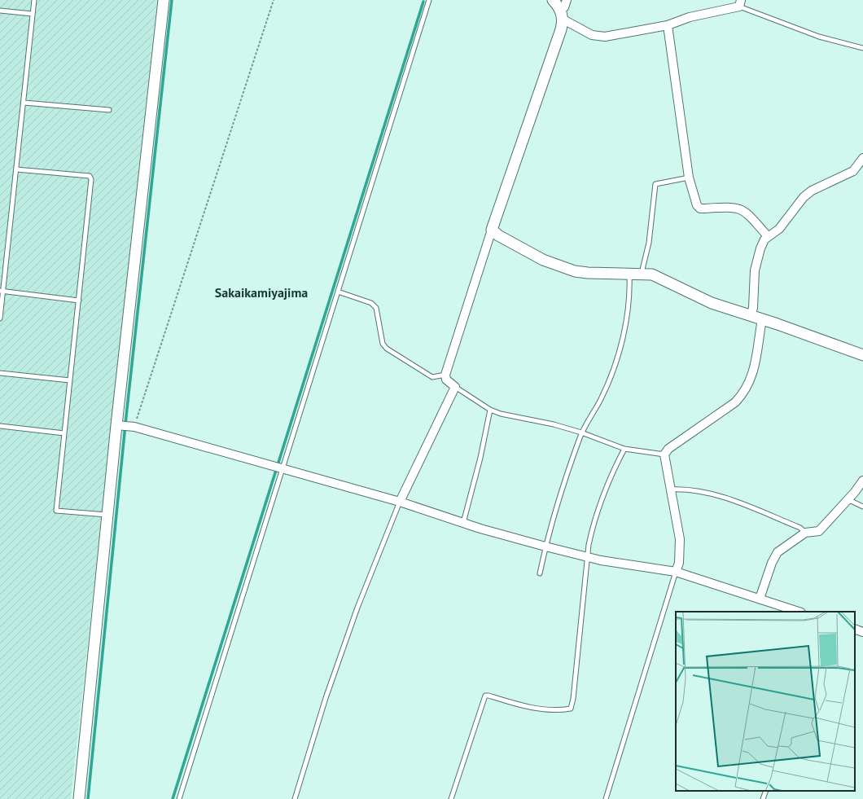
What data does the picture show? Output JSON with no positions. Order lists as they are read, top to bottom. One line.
{"districts":["Sakaikamiyajima"]}
